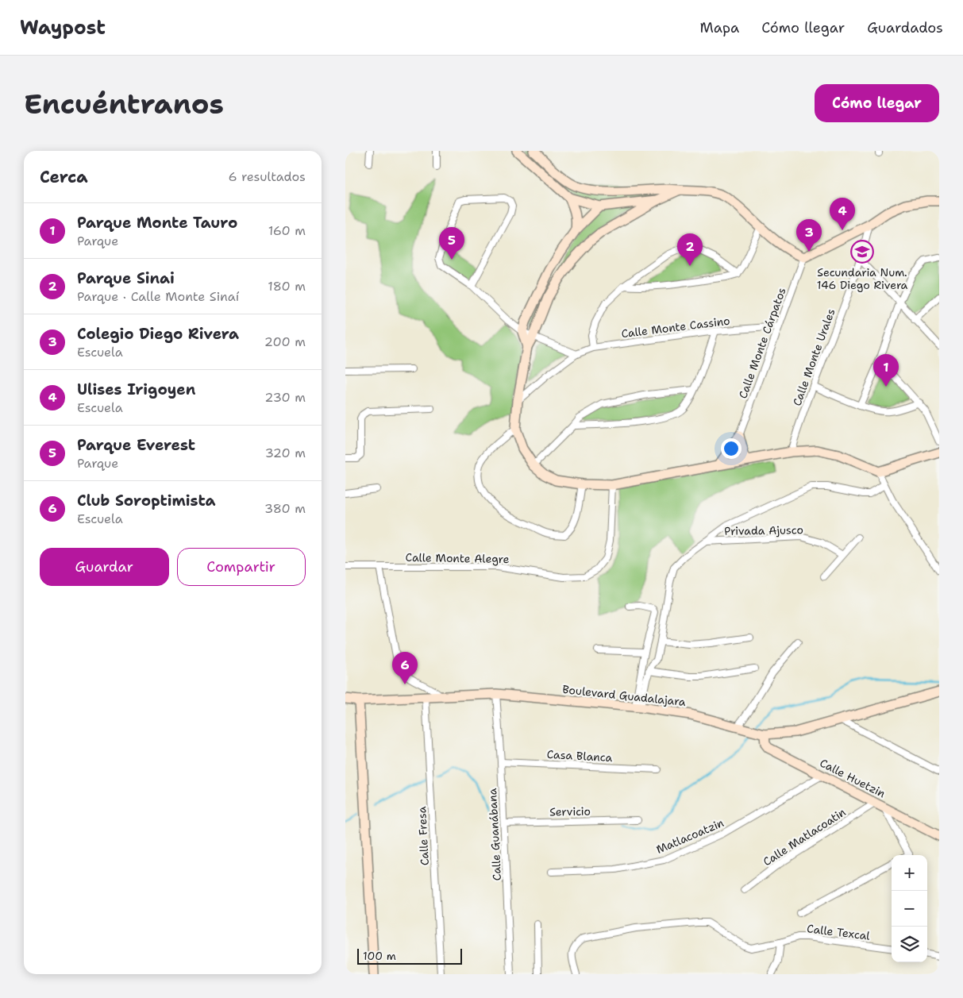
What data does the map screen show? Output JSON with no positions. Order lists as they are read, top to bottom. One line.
{"streets":{"street":["Calle Monte Cassino","Calle Monte Cárpatos","Calle Monte Urales","Privada Ajusco","Calle Monte Alegre","Boulevard Guadalajara","Casa Blanca","Calle Huetzin","Servicio","Calle Guanábana","Calle Fresa","Matlacoatzin","Calle Matlacoatin","Calle Texcal"]},"crossings":[["Calle Monte Cassino","Calle Monte Cárpatos"],["Boulevard Guadalajara","Calle Huetzin"],["Boulevard Guadalajara","Calle Guanábana"],["Boulevard Guadalajara","Calle Fresa"],["Casa Blanca","Calle Guanábana"],["Calle Huetzin","Matlacoatzin"],["Calle Huetzin","Calle Matlacoatin"],["Servicio","Calle Guanábana"]],"places":{"school or university":["Secundaria Num. 146 Diego Rivera"]},"scale_bar":"100 m","page":{"header":"Waypost","nav":["Mapa","Cómo llegar","Guardados"],"buttons":["Cómo llegar",["Guardar","Compartir"]],"title":"Encuéntranos","heading":["Cerca","6 resultados"],"pins":["4","3","5","2","1","6"],"list":[{"mark":"1","name":"Parque Monte Tauro","note":"Parque","value":"160 m"},{"mark":"2","name":"Parque Sinai","note":"Parque · Calle Monte Sinaí","value":"180 m"},{"mark":"3","name":"Colegio Diego Rivera","note":"Escuela","value":"200 m"},{"mark":"4","name":"Ulises Irigoyen","note":"Escuela","value":"230 m"},{"mark":"5","name":"Parque Everest","note":"Parque","value":"320 m"},{"mark":"6","name":"Club Soroptimista","note":"Escuela","value":"380 m"}],"map_buttons":["+","−"],"scale":"100 m"}}
